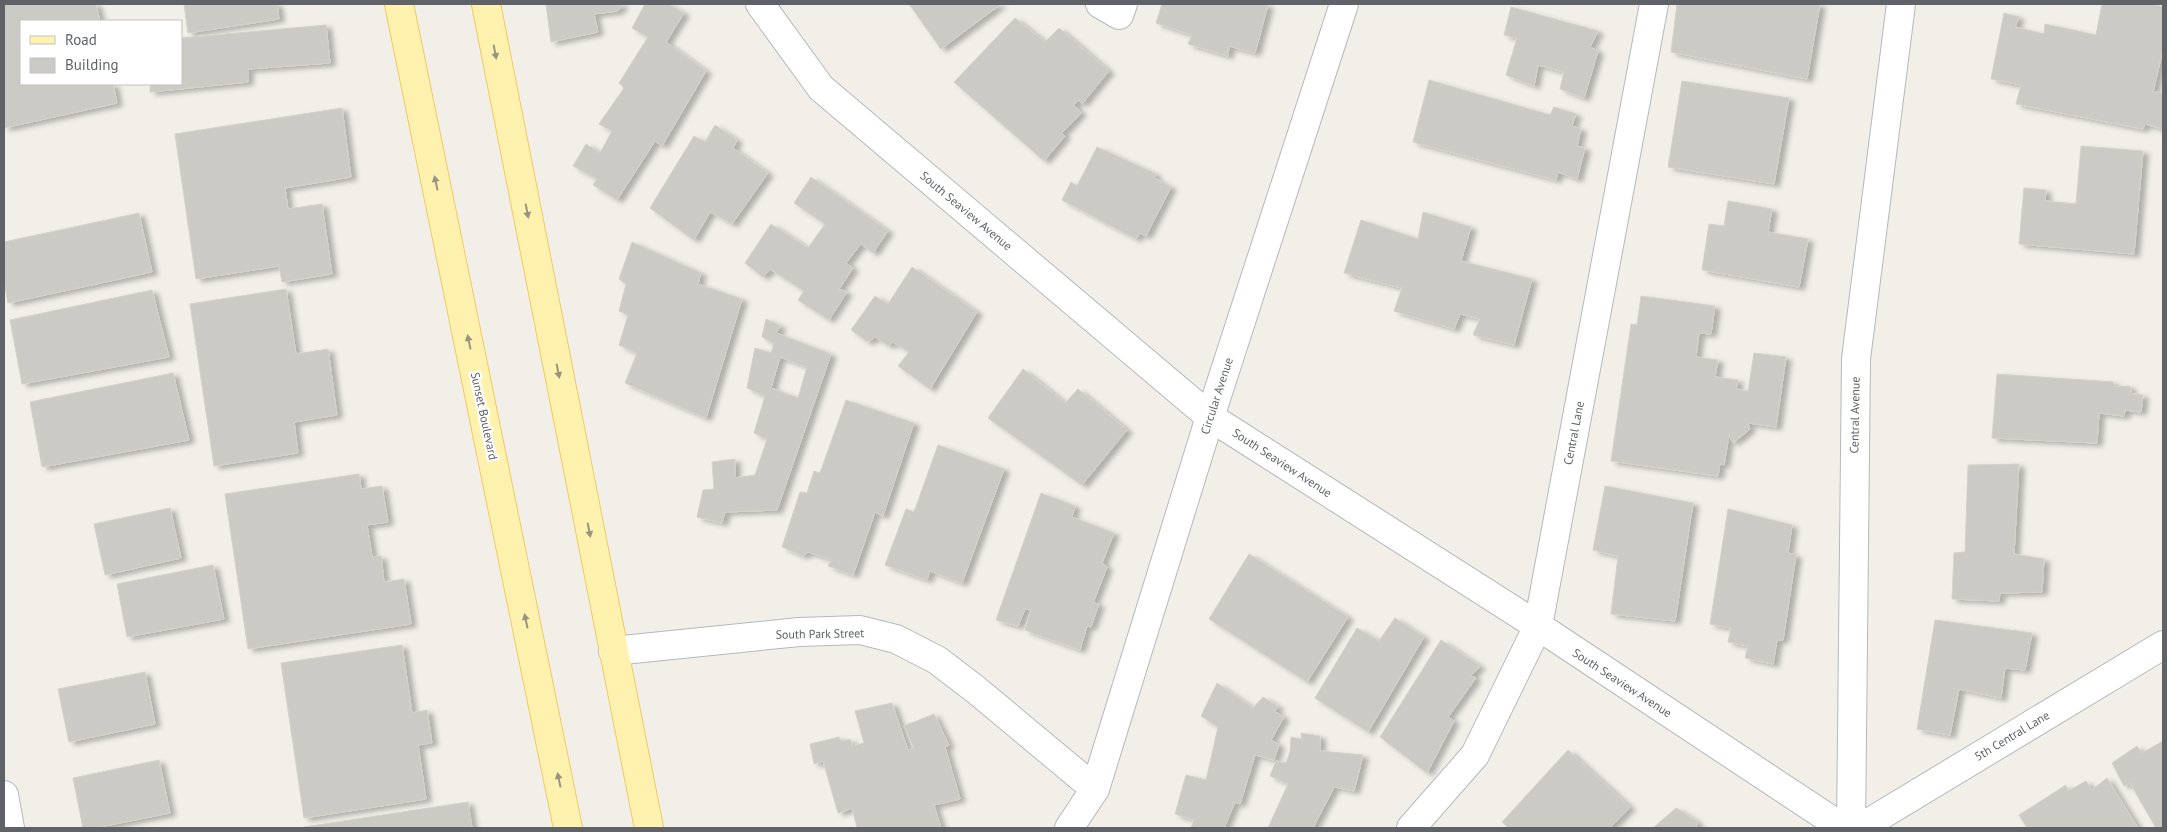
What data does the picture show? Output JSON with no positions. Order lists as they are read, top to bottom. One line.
{"streets":{"main road":["Sunset Boulevard"],"street":["South Seaview Avenue","Circular Avenue","Central Avenue","Central Lane","South Park Street","5th Central Lane"]},"crossings":[["South Seaview Avenue","Circular Avenue"],["South Seaview Avenue","Central Lane"],["Circular Avenue","South Park Street"]],"legend":["Road","Building"]}
